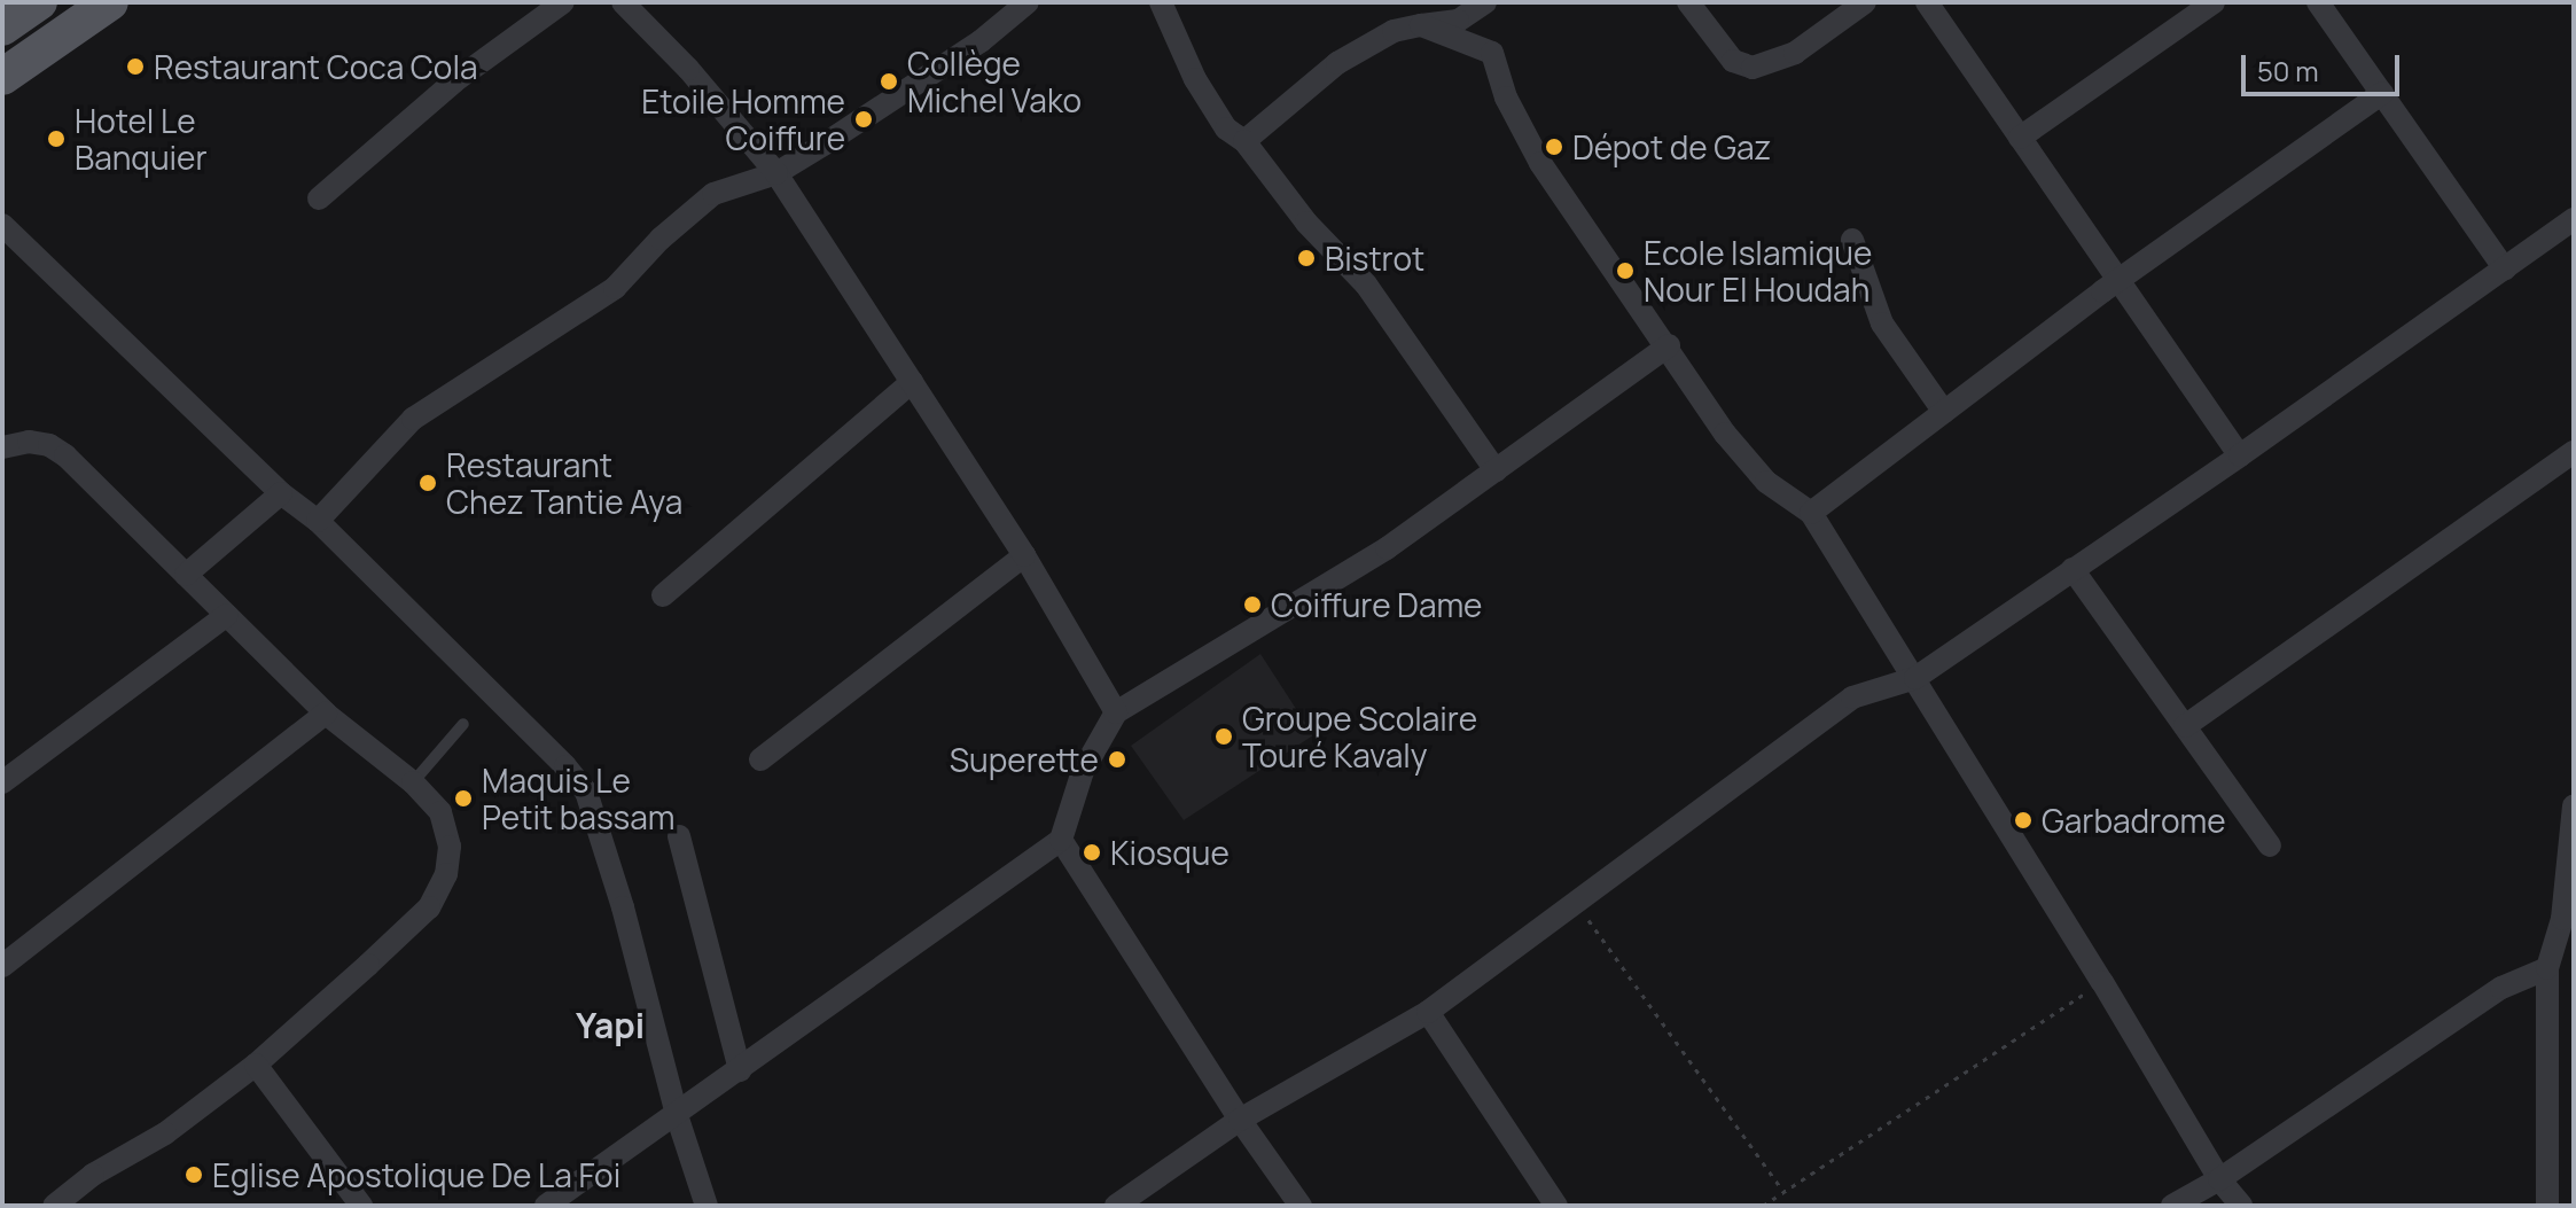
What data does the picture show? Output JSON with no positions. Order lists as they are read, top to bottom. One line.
{"districts":["Yapi"],"places":["Restaurant Coca Cola","Collège Michel Vako","Etoile Homme Coiffure","Hotel Le Banquier","Dépot de Gaz","Bistrot","Ecole Islamique Nour El Houdah","Restaurant Chez Tantie Aya","Coiffure Dame","Groupe Scolaire Touré Kavaly","Superette","Maquis Le Petit bassam","Garbadrome","Kiosque","Eglise Apostolique De La Foi"],"scale_bar":"50 m"}
